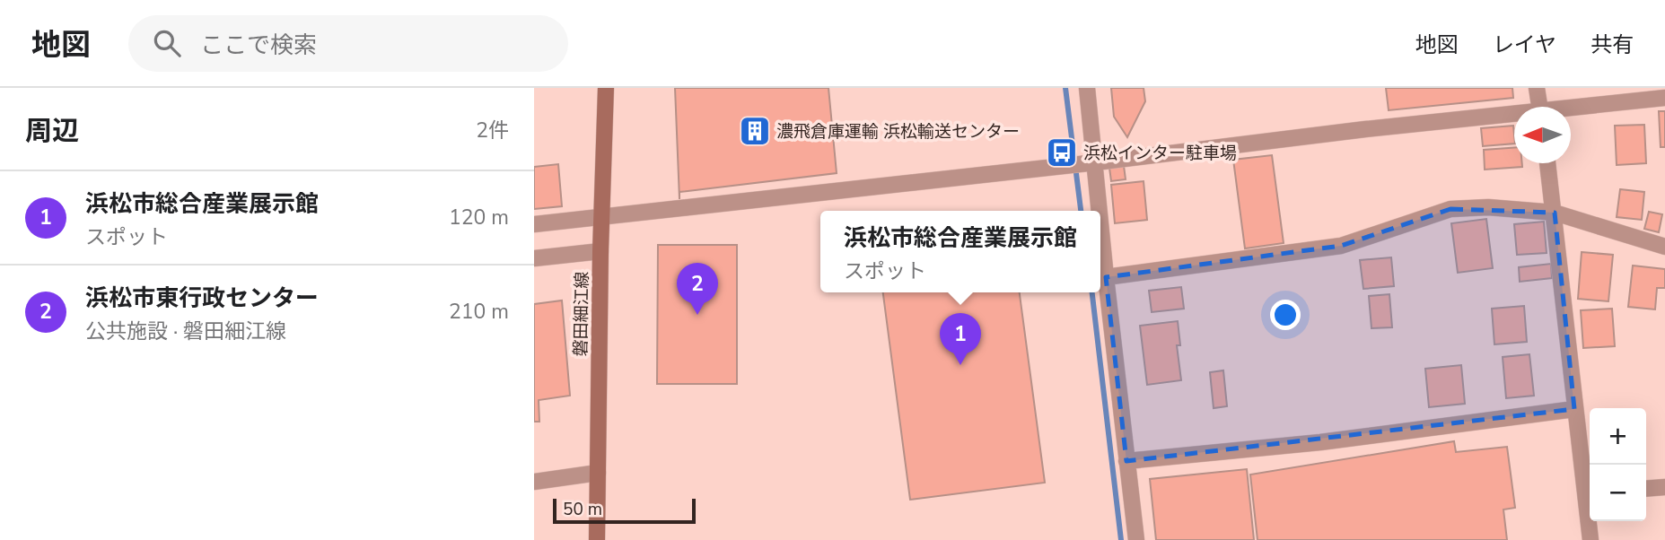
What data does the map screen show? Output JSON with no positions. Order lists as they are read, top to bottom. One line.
{"streets":{"main road":["磐田細江線"]},"places":{"building":["濃飛倉庫運輸 浜松輸送センター"],"bus stop":["浜松インター駐車場"]},"scale_bar":"50 m","north":"left","page":{"header":"地図","search":"ここで検索","nav":["地図","レイヤ","共有"],"heading":["周辺","2件"],"list":[{"mark":"1","name":"浜松市総合産業展示館","note":"スポット","value":"120 m"},{"mark":"2","name":"浜松市東行政センター","note":"公共施設 · 磐田細江線","value":"210 m"}],"popup":["浜松市総合産業展示館","スポット"],"pins":["2","1"],"map_buttons":["+","−"],"scale":"50 m"}}
